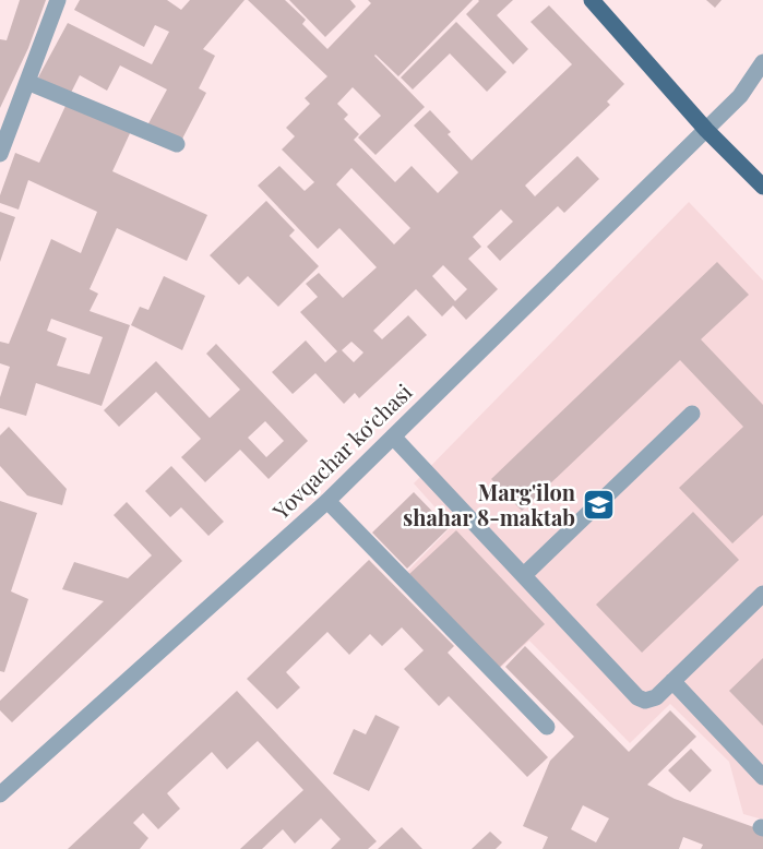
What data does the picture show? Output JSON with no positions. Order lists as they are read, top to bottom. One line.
{"streets":{"street":["Yovqachar koʻchasi"]},"places":{"school or university":["Marg'ilon shahar 8-maktab"]}}
